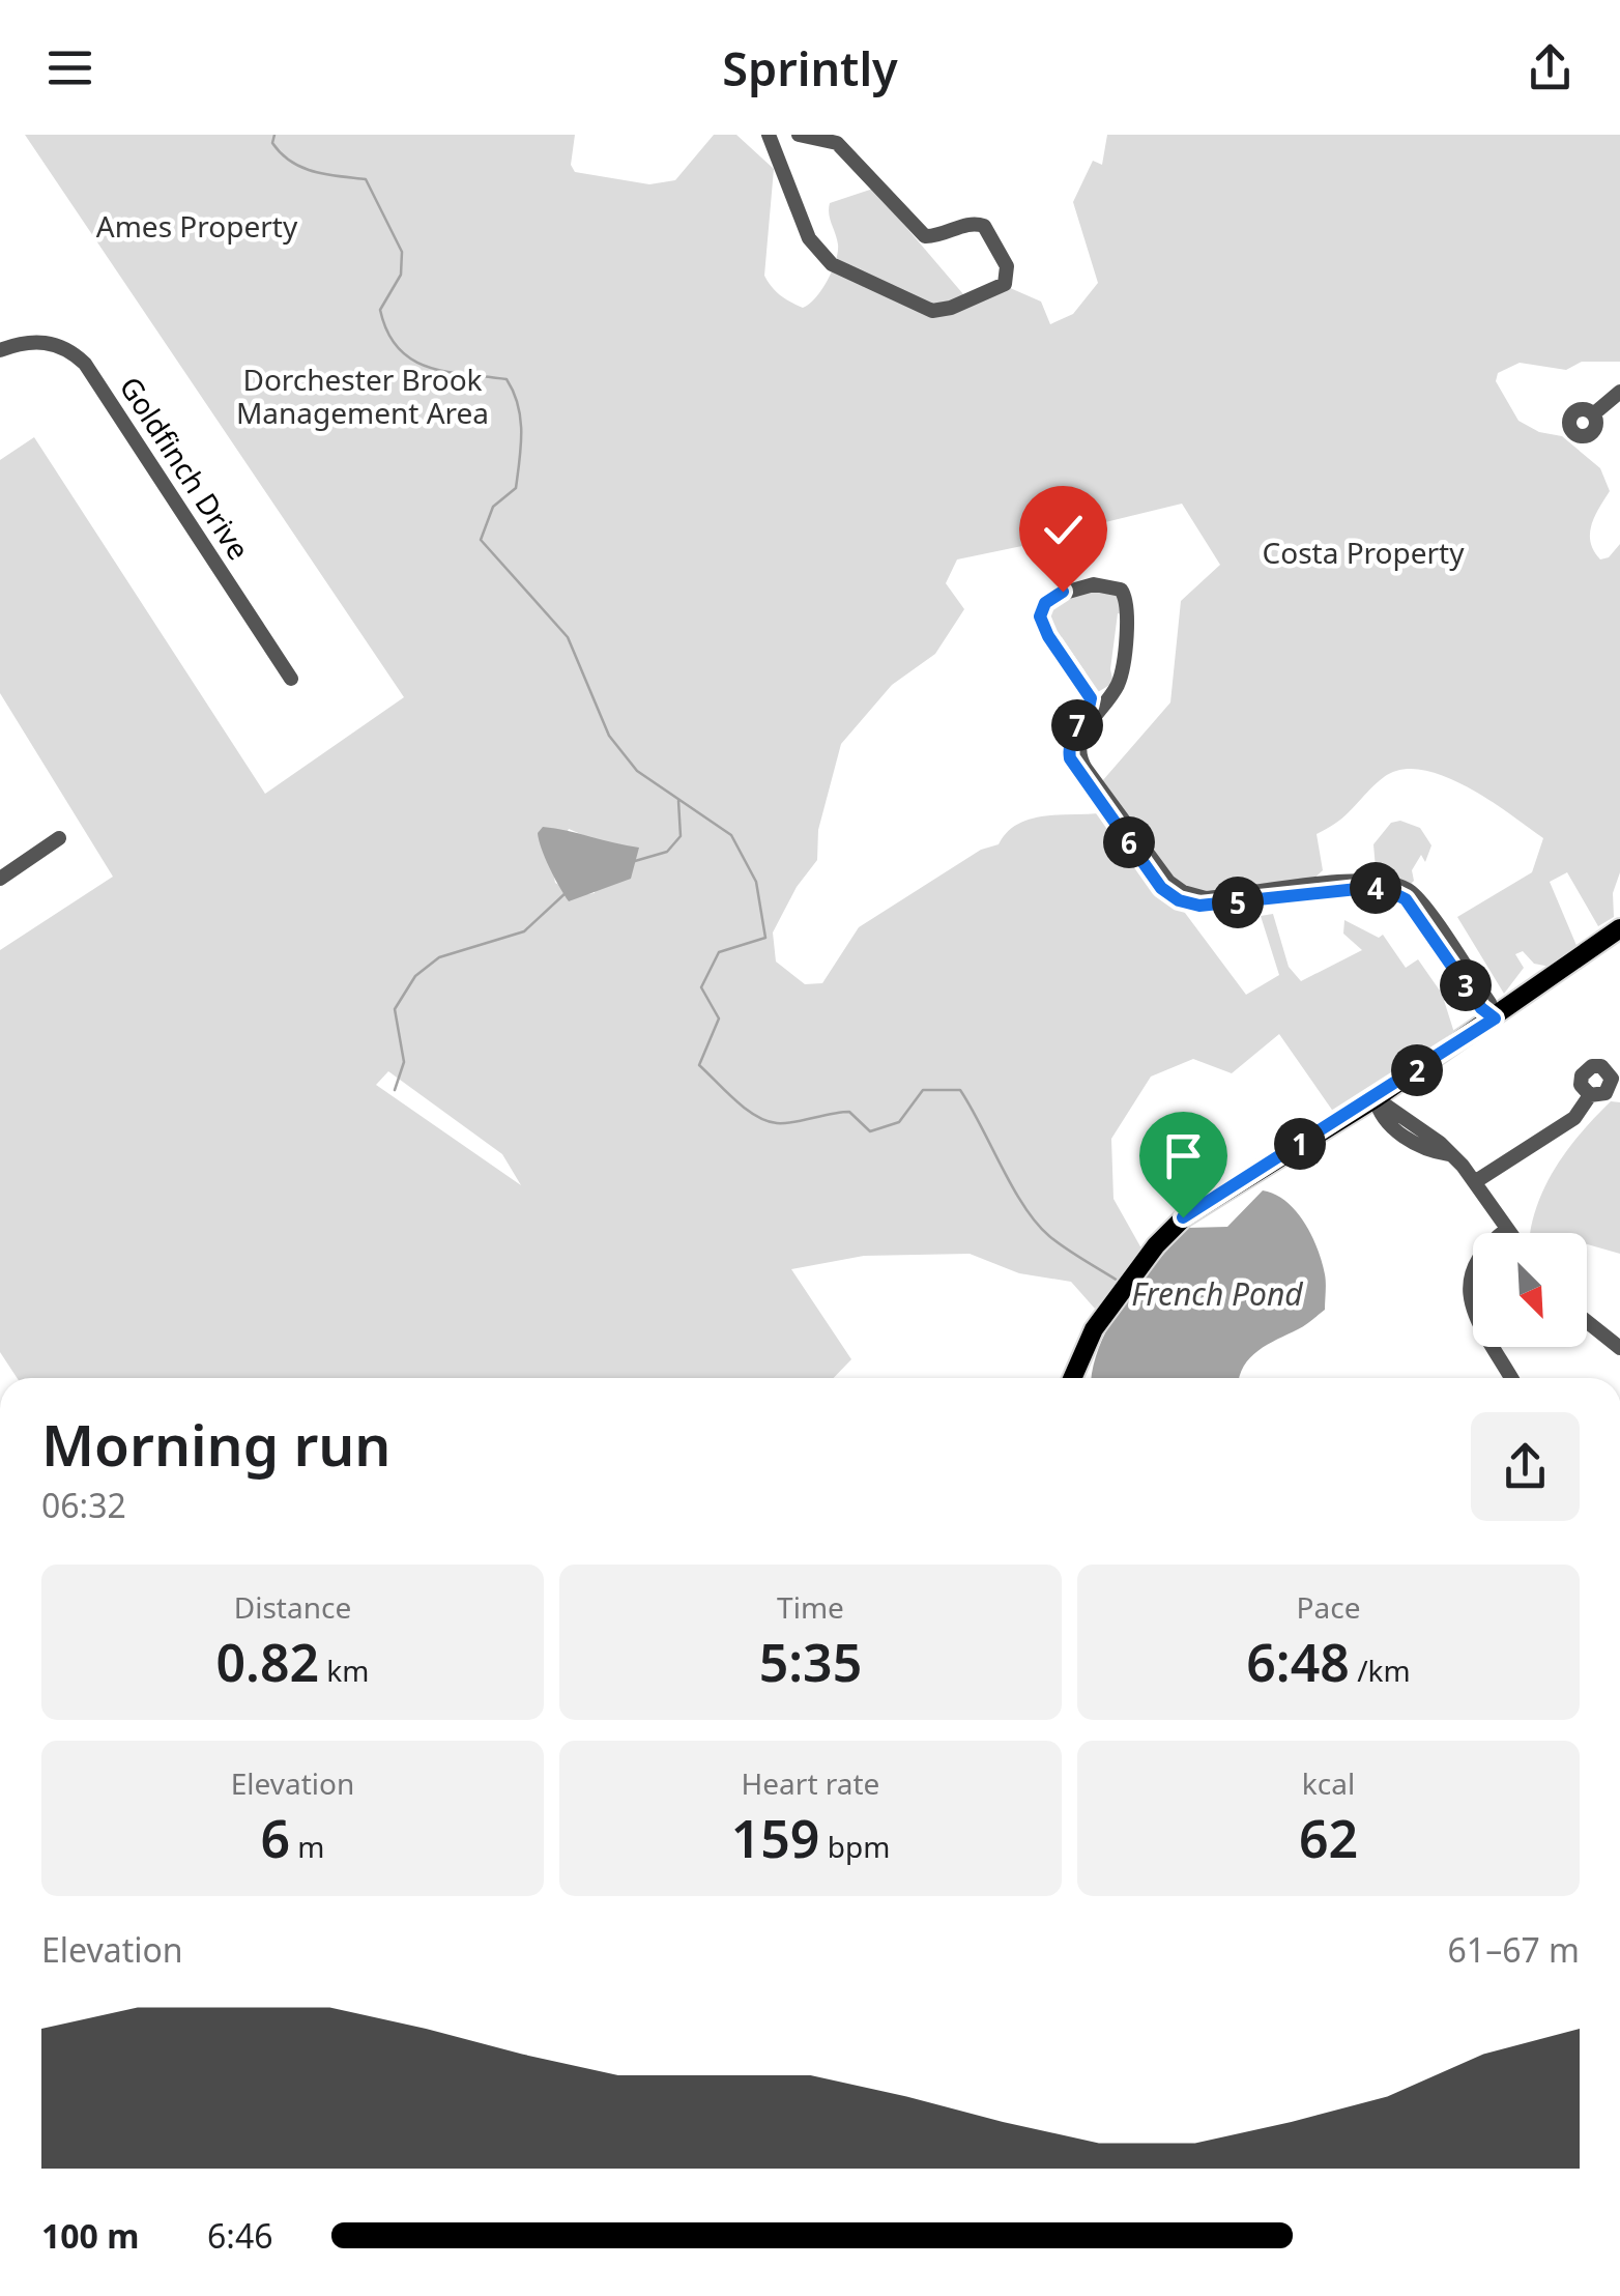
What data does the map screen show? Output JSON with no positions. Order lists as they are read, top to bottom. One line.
{"streets":{"street":["Goldfinch Drive"]},"water":["French Pond"],"parks":["Ames Property","Dorchester Brook Management Area","Costa Property"],"north":"bottom right","page":{"header":"Sprintly","pins":["7","6","4","5","3","2","1"],"heading":["Morning run","06:32"],"stats":[["Distance","0.82 km"],["Time","5:35"],["Pace","6:48 /km"],["Elevation","6 m"],["Heart rate","159 bpm"],["kcal","62"]],"chart":["Elevation","61–67 m"],"list":[{"name":"100 m","note":"6:46"}]}}
